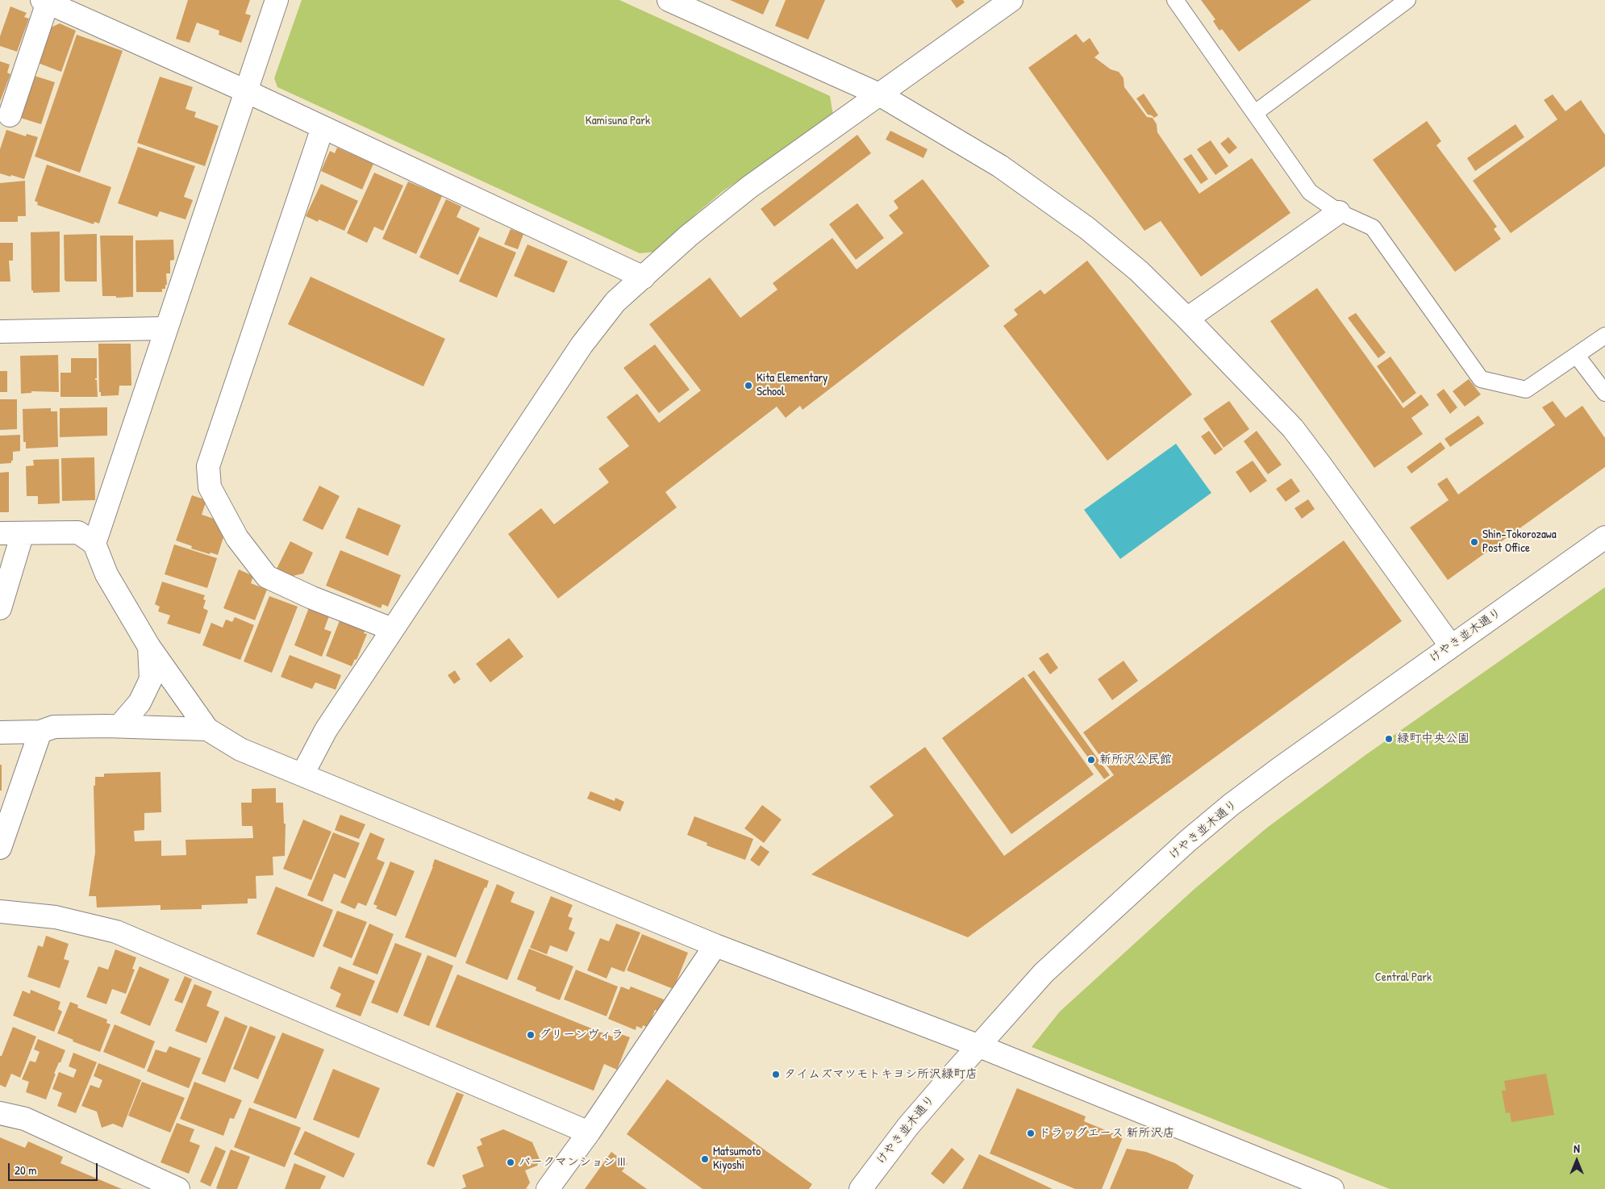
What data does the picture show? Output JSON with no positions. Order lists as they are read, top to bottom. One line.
{"streets":{"street":["けやき並木通り"]},"parks":["Kamisuna Park","Central Park"],"places":["Kita Elementary School","Shin-Tokorozawa Post Office","緑町中央公園","新所沢公民館","グリーンヴィラ","タイムズマツモトキヨシ所沢緑町店","ドラッグエース 新所沢店","Matsumoto Kiyoshi","パークマンションⅢ"],"scale_bar":"20 m","north":"top"}
